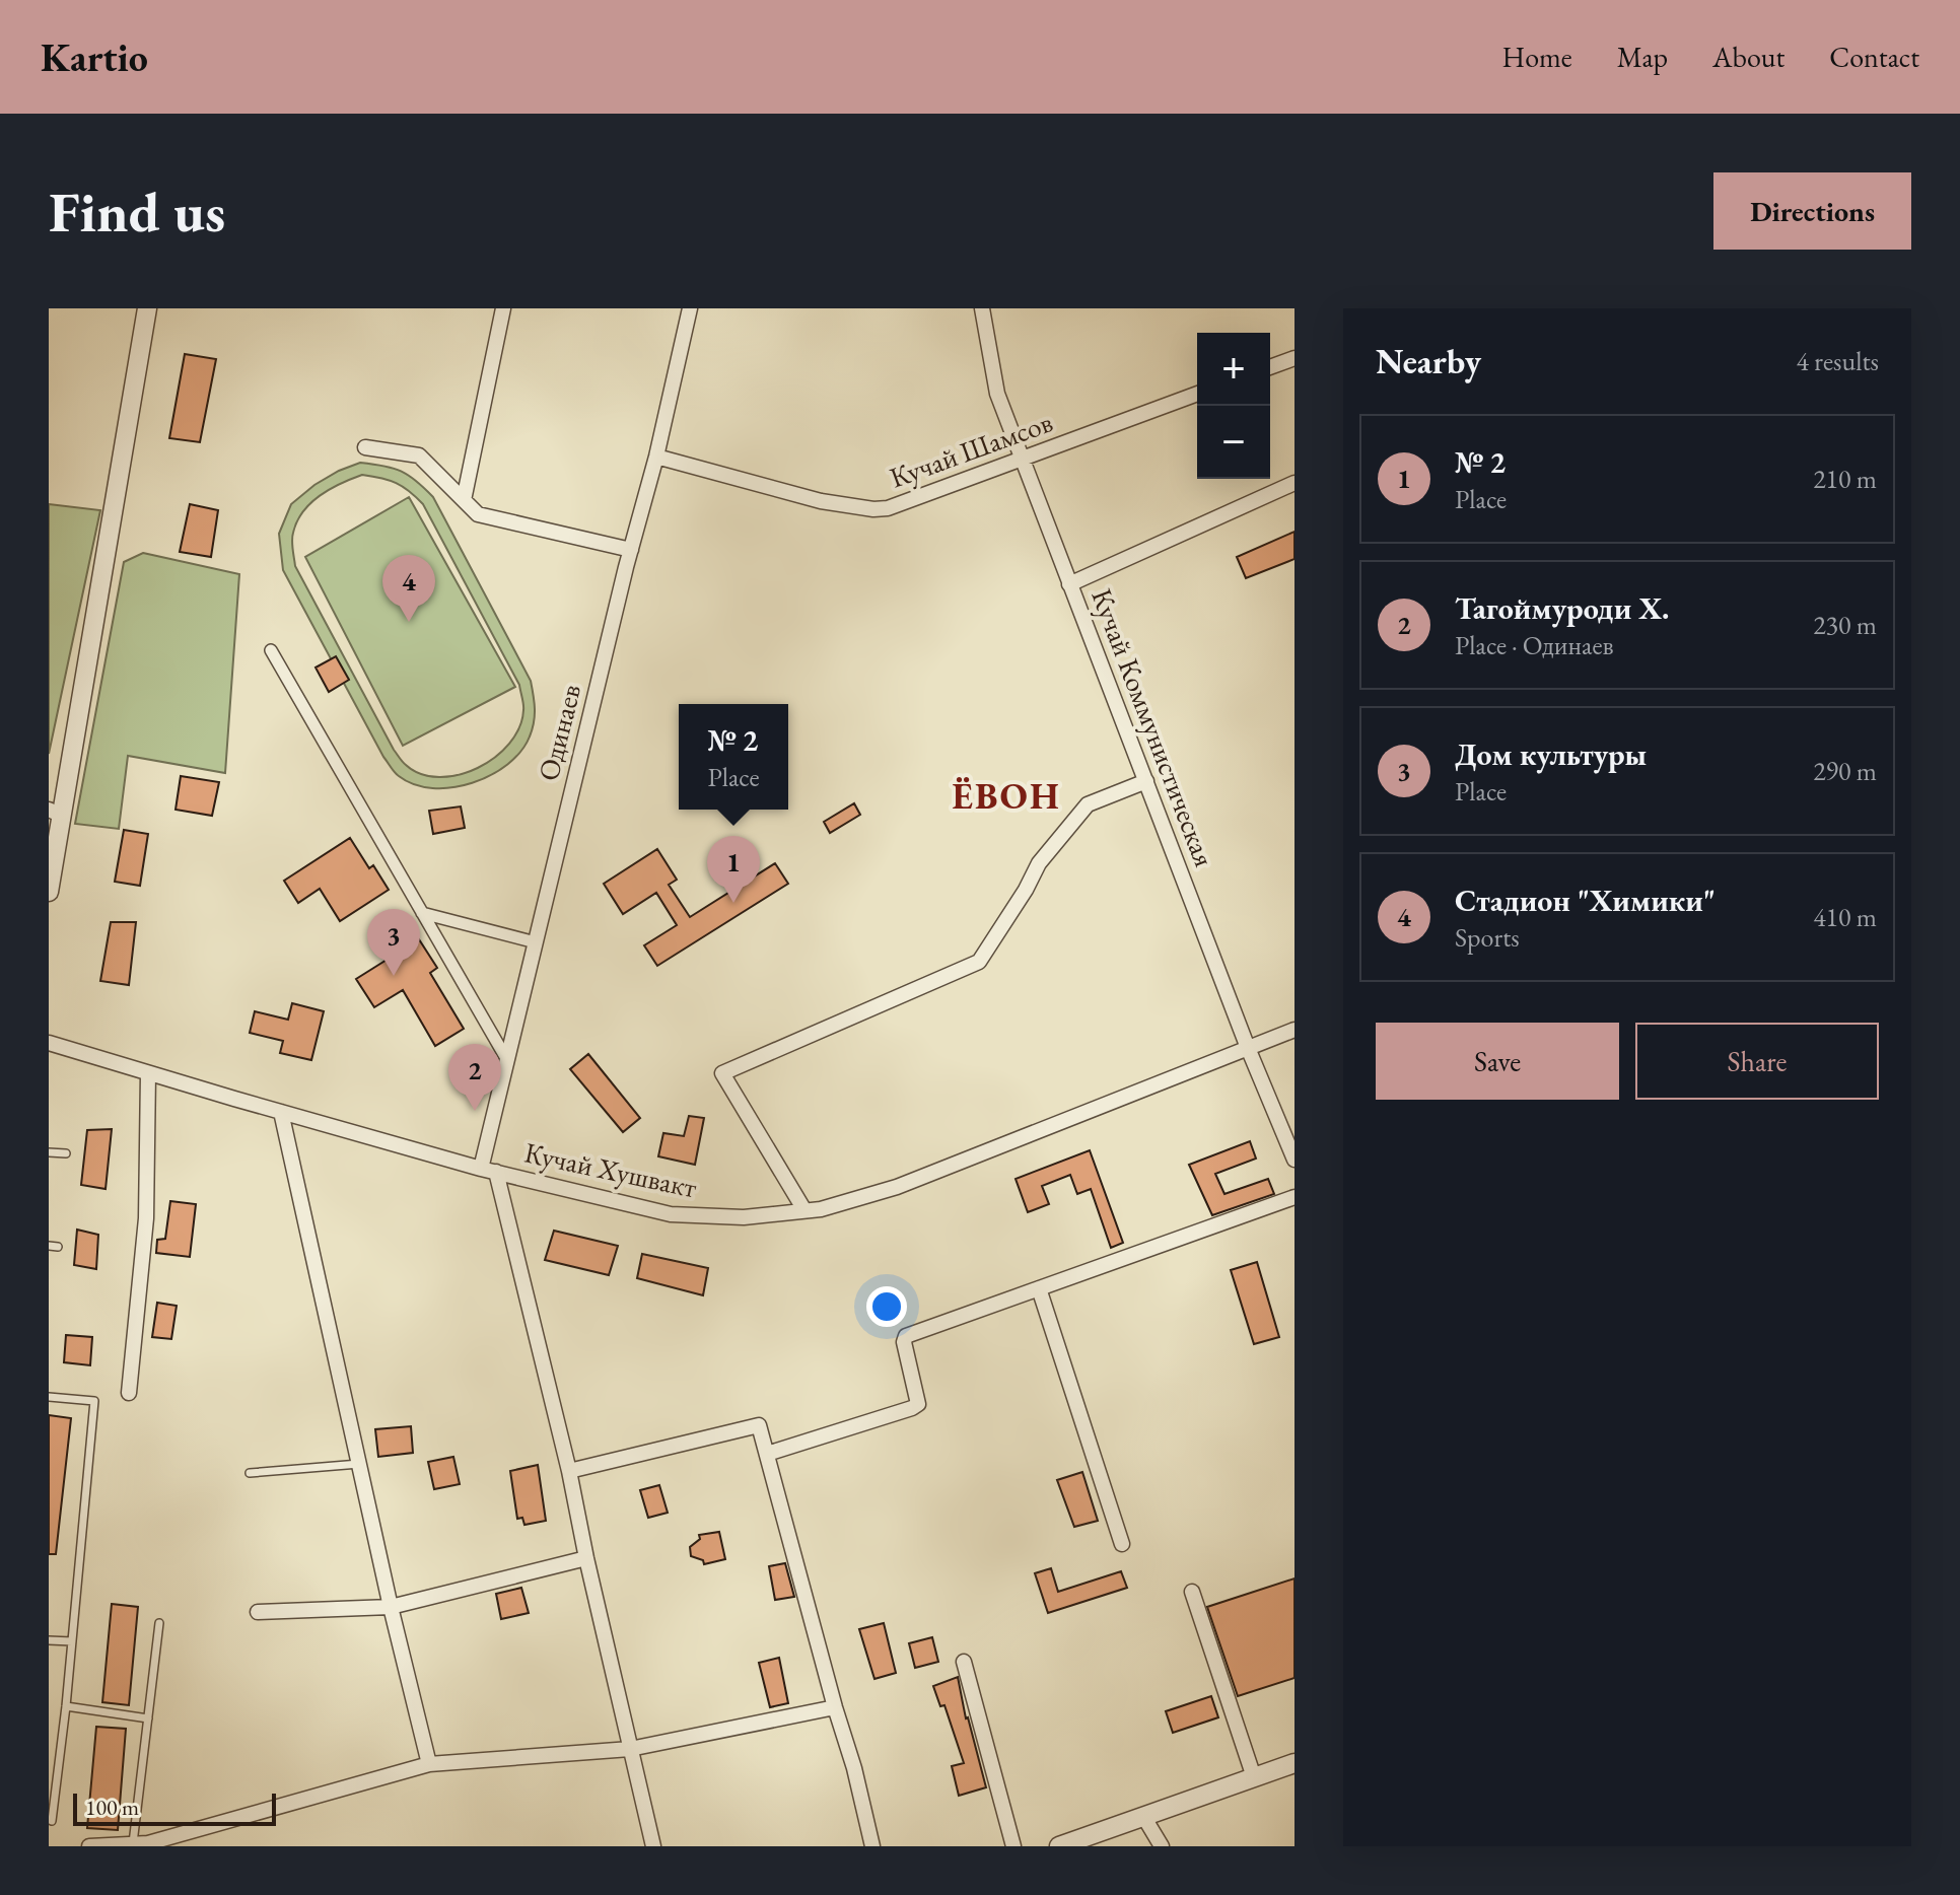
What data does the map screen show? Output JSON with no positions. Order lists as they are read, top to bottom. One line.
{"streets":{"street":["Кучай Шамсов","Кучай Коммунистическая","Одинаев","Кучай Хушвакт"]},"crossings":[["Кучай Шамсов","Кучай Коммунистическая"],["Кучай Шамсов","Одинаев"],["Кучай Коммунистическая","Кучай Хушвакт"],["Одинаев","Кучай Хушвакт"]],"districts":["ЁВОН"],"scale_bar":"100 m","page":{"header":"Kartio","nav":["Home","Map","About","Contact"],"buttons":["Directions",["Save","Share"]],"title":"Find us","heading":["Nearby","4 results"],"map_buttons":["+","−"],"list":[{"mark":"1","name":"№ 2","note":"Place","value":"210 m"},{"mark":"2","name":"Тагоймуроди Х.","note":"Place · Одинаев","value":"230 m"},{"mark":"3","name":"Дом культуры","note":"Place","value":"290 m"},{"mark":"4","name":"Стадион \"Химики\"","note":"Sports","value":"410 m"}],"pins":["4","1","3","2"],"popup":["№ 2","Place"],"scale":"100 m"}}
